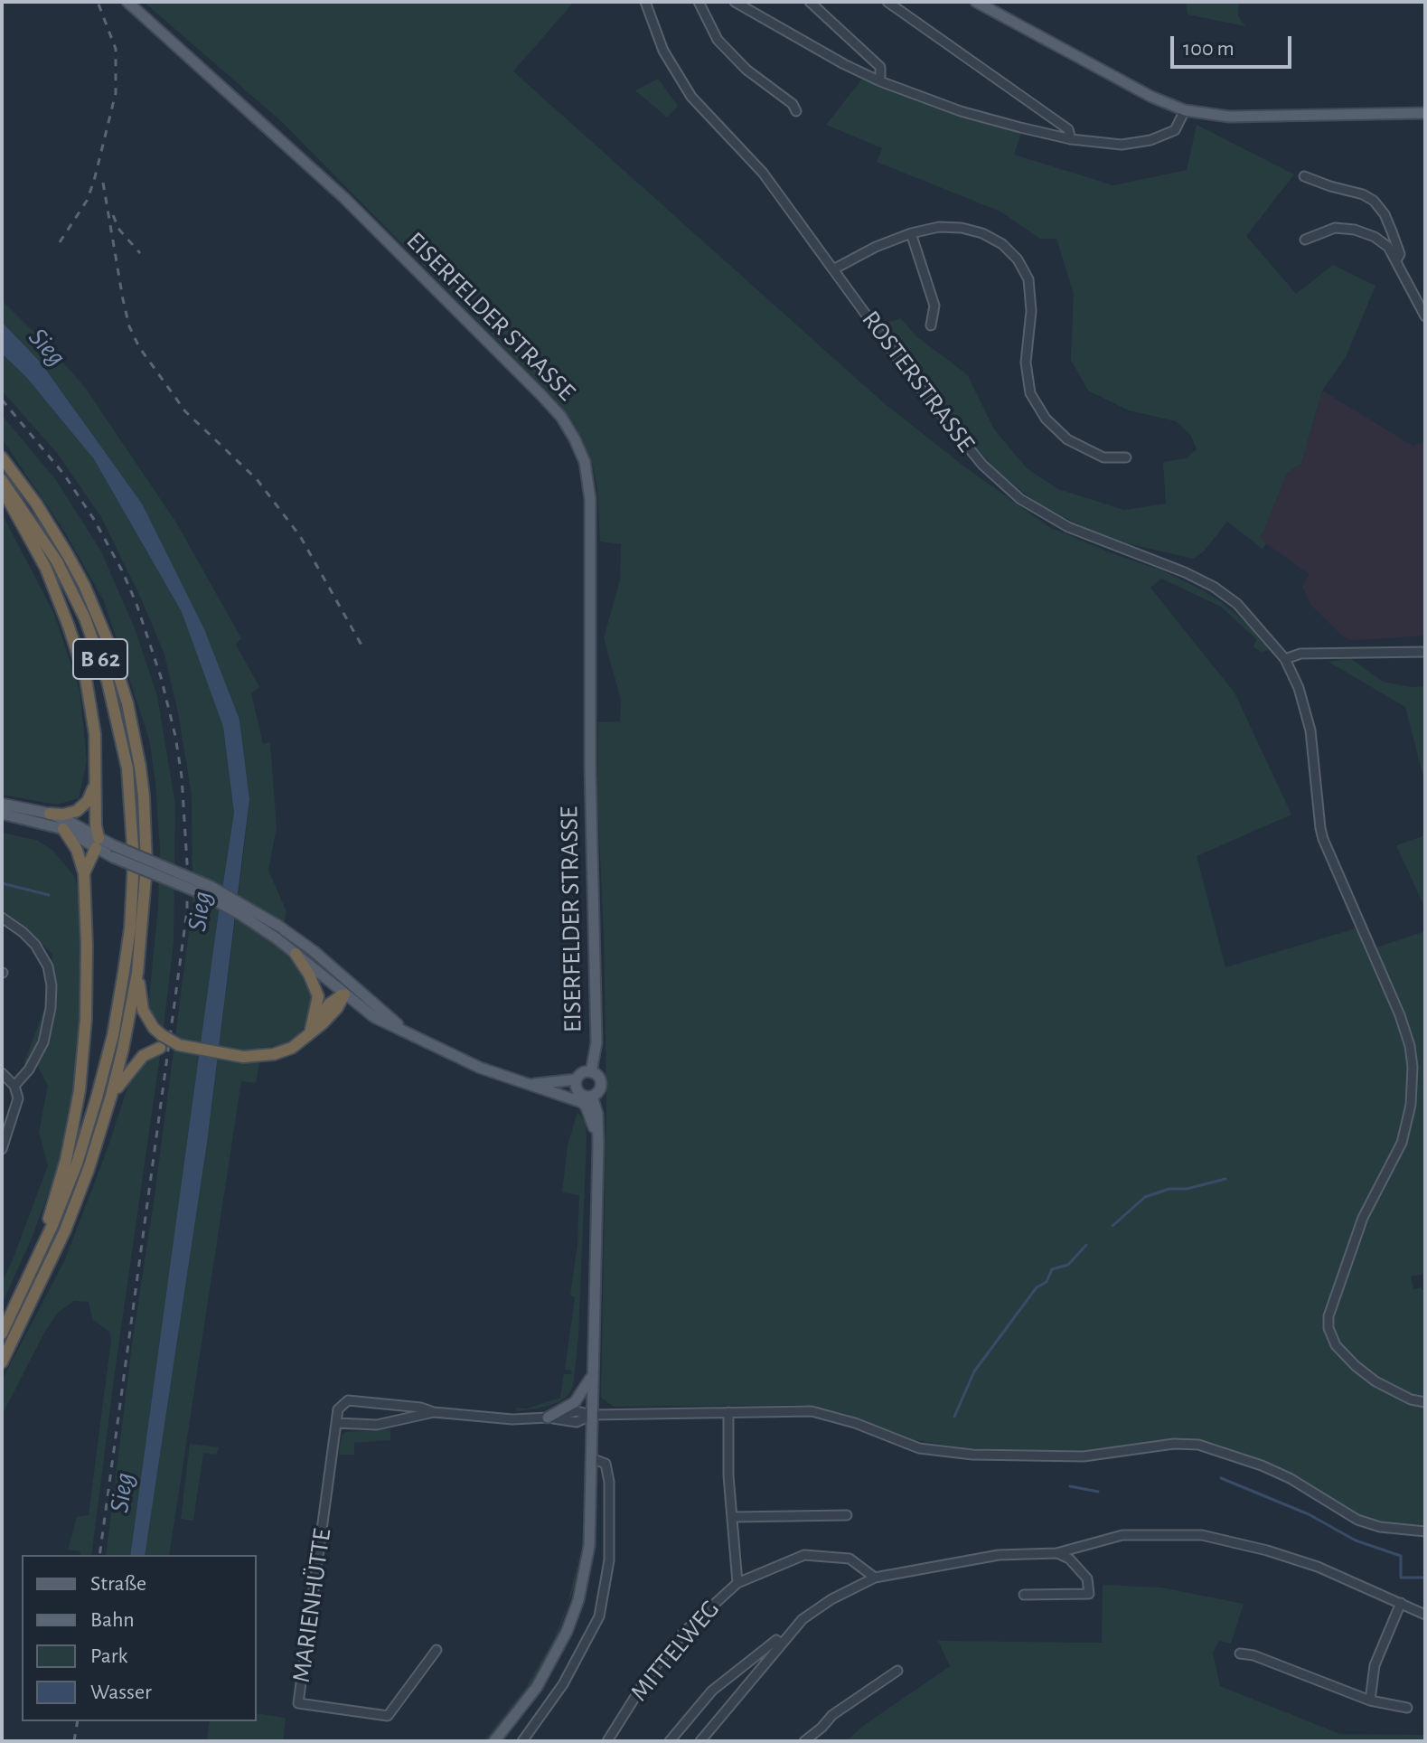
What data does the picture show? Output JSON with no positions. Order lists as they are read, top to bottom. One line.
{"streets":{"highway":["B 62"],"main road":["EISERFELDER STRASSE"],"street":["ROSTERSTRASSE","MARIENHÜTTE","MITTELWEG"]},"water":["Sieg"],"legend":["Straße","Bahn","Park","Wasser"],"scale_bar":"100 m"}
